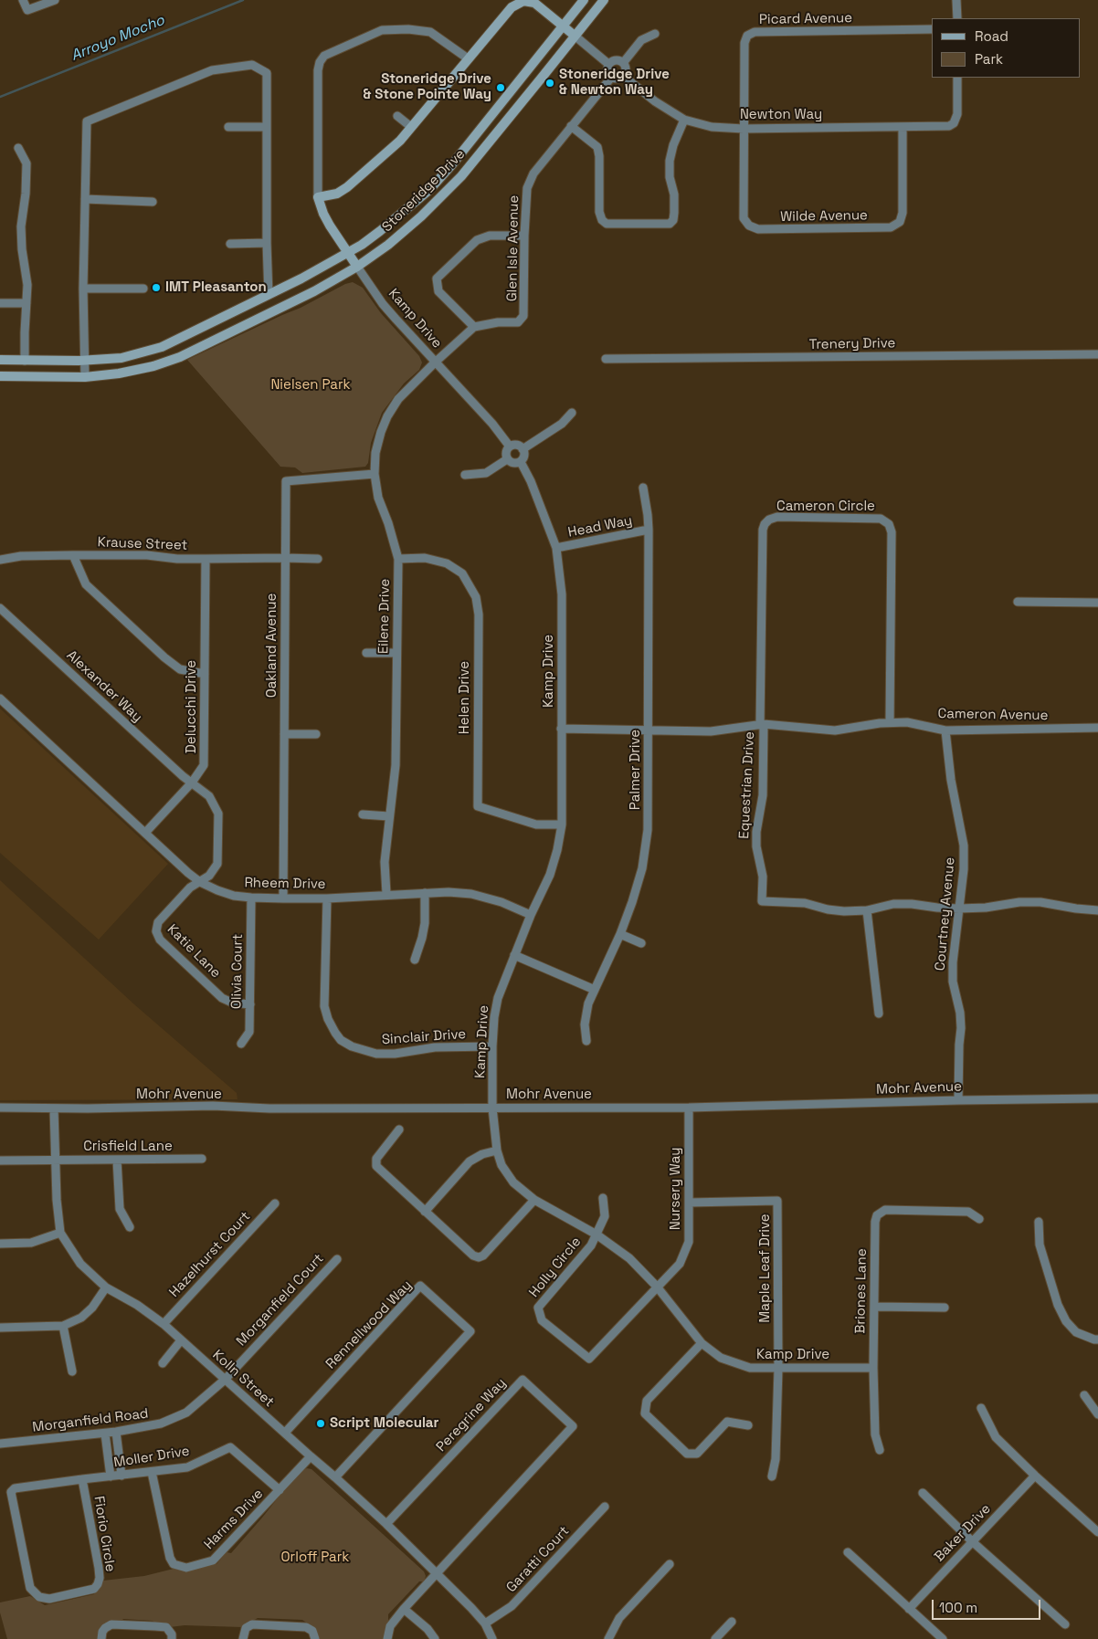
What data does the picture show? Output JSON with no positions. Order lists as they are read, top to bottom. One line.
{"streets":{"main road":["Stoneridge Drive"],"street":["Picard Avenue","Newton Way","Wilde Avenue","Glen Isle Avenue","Kamp Drive","Trenery Drive","Cameron Circle","Head Way","Krause Street","Eilene Drive","Oakland Avenue","Alexander Way","Helen Drive","Delucchi Drive","Cameron Avenue","Palmer Drive","Equestrian Drive","Rheem Drive","Courtney Avenue","Katie Lane","Olivia Court","Sinclair Drive","Mohr Avenue","Crisfield Lane","Nursery Way","Hazelhurst Court","Holly Circle","Maple Leaf Drive","Briones Lane","Morganfield Court","Rennellwood Way","Kolln Street","Peregrine Way","Morganfield Road","Moller Drive","Harms Drive","Baker Drive","Fiorio Circle","Garatti Court"]},"crossings":[["Picard Avenue","Newton Way"],["Picard Avenue","Wilde Avenue"],["Newton Way","Wilde Avenue"],["Newton Way","Glen Isle Avenue"],["Stoneridge Drive","Kamp Drive"],["Kamp Drive","Head Way"],["Kamp Drive","Eilene Drive"],["Kamp Drive","Helen Drive"],["Kamp Drive","Cameron Avenue"],["Kamp Drive","Rheem Drive"],["Kamp Drive","Sinclair Drive"],["Kamp Drive","Mohr Avenue"],["Kamp Drive","Nursery Way"],["Kamp Drive","Holly Circle"],["Kamp Drive","Maple Leaf Drive"],["Kamp Drive","Briones Lane"],["Cameron Circle","Cameron Avenue"],["Cameron Circle","Equestrian Drive"],["Head Way","Palmer Drive"],["Krause Street","Oakland Avenue"],["Krause Street","Delucchi Drive"],["Eilene Drive","Oakland Avenue"],["Eilene Drive","Helen Drive"],["Eilene Drive","Rheem Drive"],["Oakland Avenue","Rheem Drive"],["Alexander Way","Delucchi Drive"],["Alexander Way","Rheem Drive"],["Alexander Way","Katie Lane"],["Delucchi Drive","Rheem Drive"],["Cameron Avenue","Palmer Drive"],["Cameron Avenue","Equestrian Drive"],["Cameron Avenue","Courtney Avenue"],["Rheem Drive","Katie Lane"],["Rheem Drive","Olivia Court"],["Rheem Drive","Sinclair Drive"],["Courtney Avenue","Mohr Avenue"],["Katie Lane","Olivia Court"],["Mohr Avenue","Nursery Way"],["Mohr Avenue","Kolln Street"],["Crisfield Lane","Kolln Street"],["Nursery Way","Holly Circle"],["Nursery Way","Maple Leaf Drive"],["Hazelhurst Court","Kolln Street"],["Morganfield Court","Kolln Street"],["Morganfield Court","Morganfield Road"],["Rennellwood Way","Kolln Street"],["Kolln Street","Peregrine Way"],["Kolln Street","Morganfield Road"],["Kolln Street","Harms Drive"],["Kolln Street","Garatti Court"],["Moller Drive","Harms Drive"],["Moller Drive","Fiorio Circle"]],"water":["Arroyo Mocho"],"parks":["Nielsen Park","Orloff Park"],"places":["Stoneridge Drive & Newton Way","Stoneridge Drive & Stone Pointe Way","IMT Pleasanton","Script Molecular"],"legend":["Road","Park"],"scale_bar":"100 m"}
